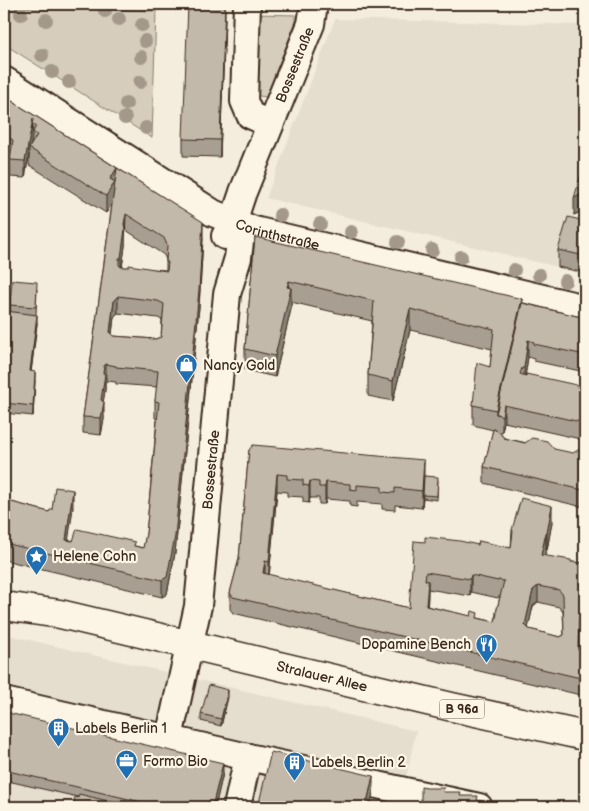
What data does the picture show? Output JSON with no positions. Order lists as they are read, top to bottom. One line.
{"streets":{"main road":["Stralauer Allee","B 96a"],"street":["Bossestraße","Corinthstraße"]},"crossings":[["Bossestraße","Corinthstraße"],["Bossestraße","Stralauer Allee"]],"places":{"shop":["Nancy Gold"],"place":["Helene Cohn"],"restaurant":["Dopamine Bench"],"building":["Labels Berlin 1","Labels Berlin 2"],"office":["Formo Bio"]}}
